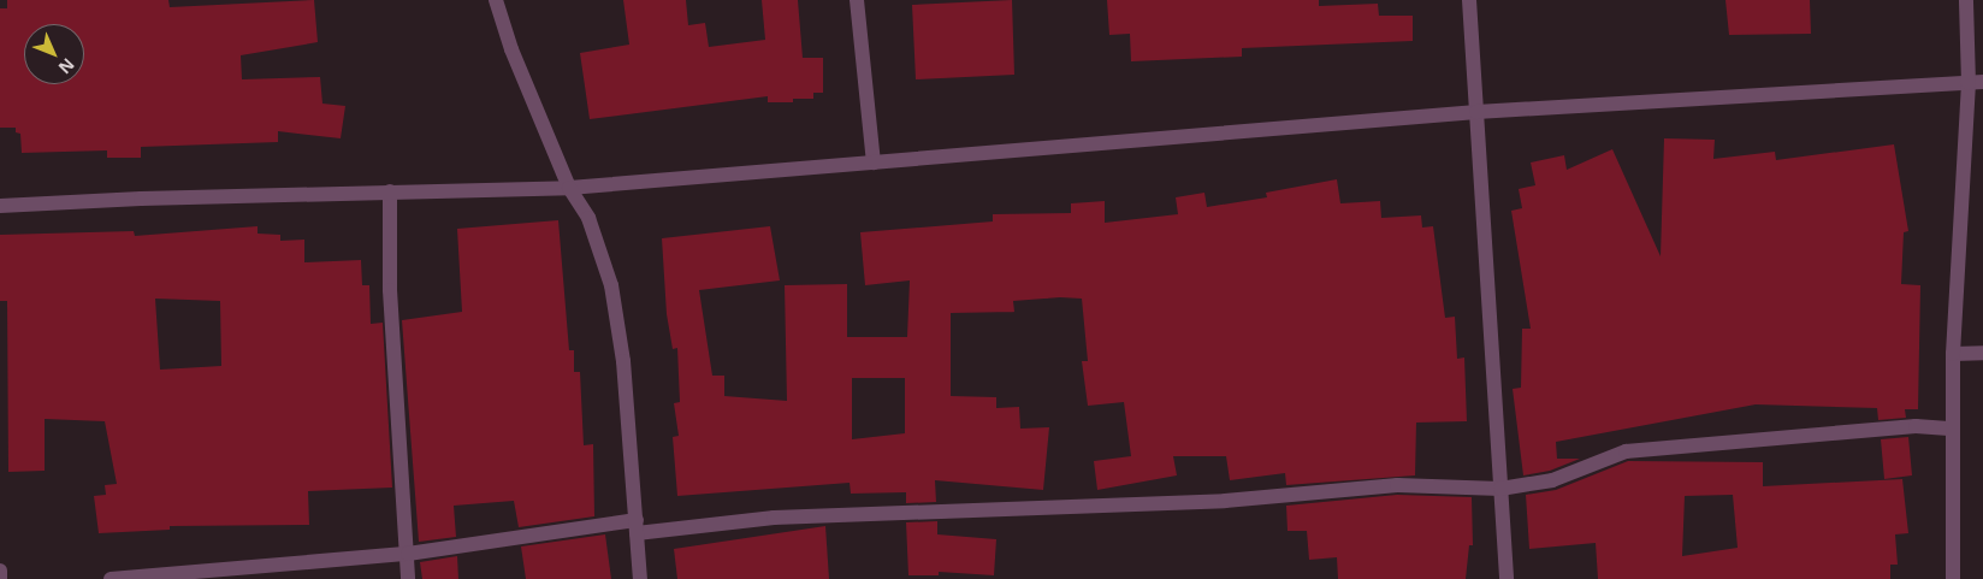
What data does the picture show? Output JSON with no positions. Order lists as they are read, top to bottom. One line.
{"north":"bottom right"}
